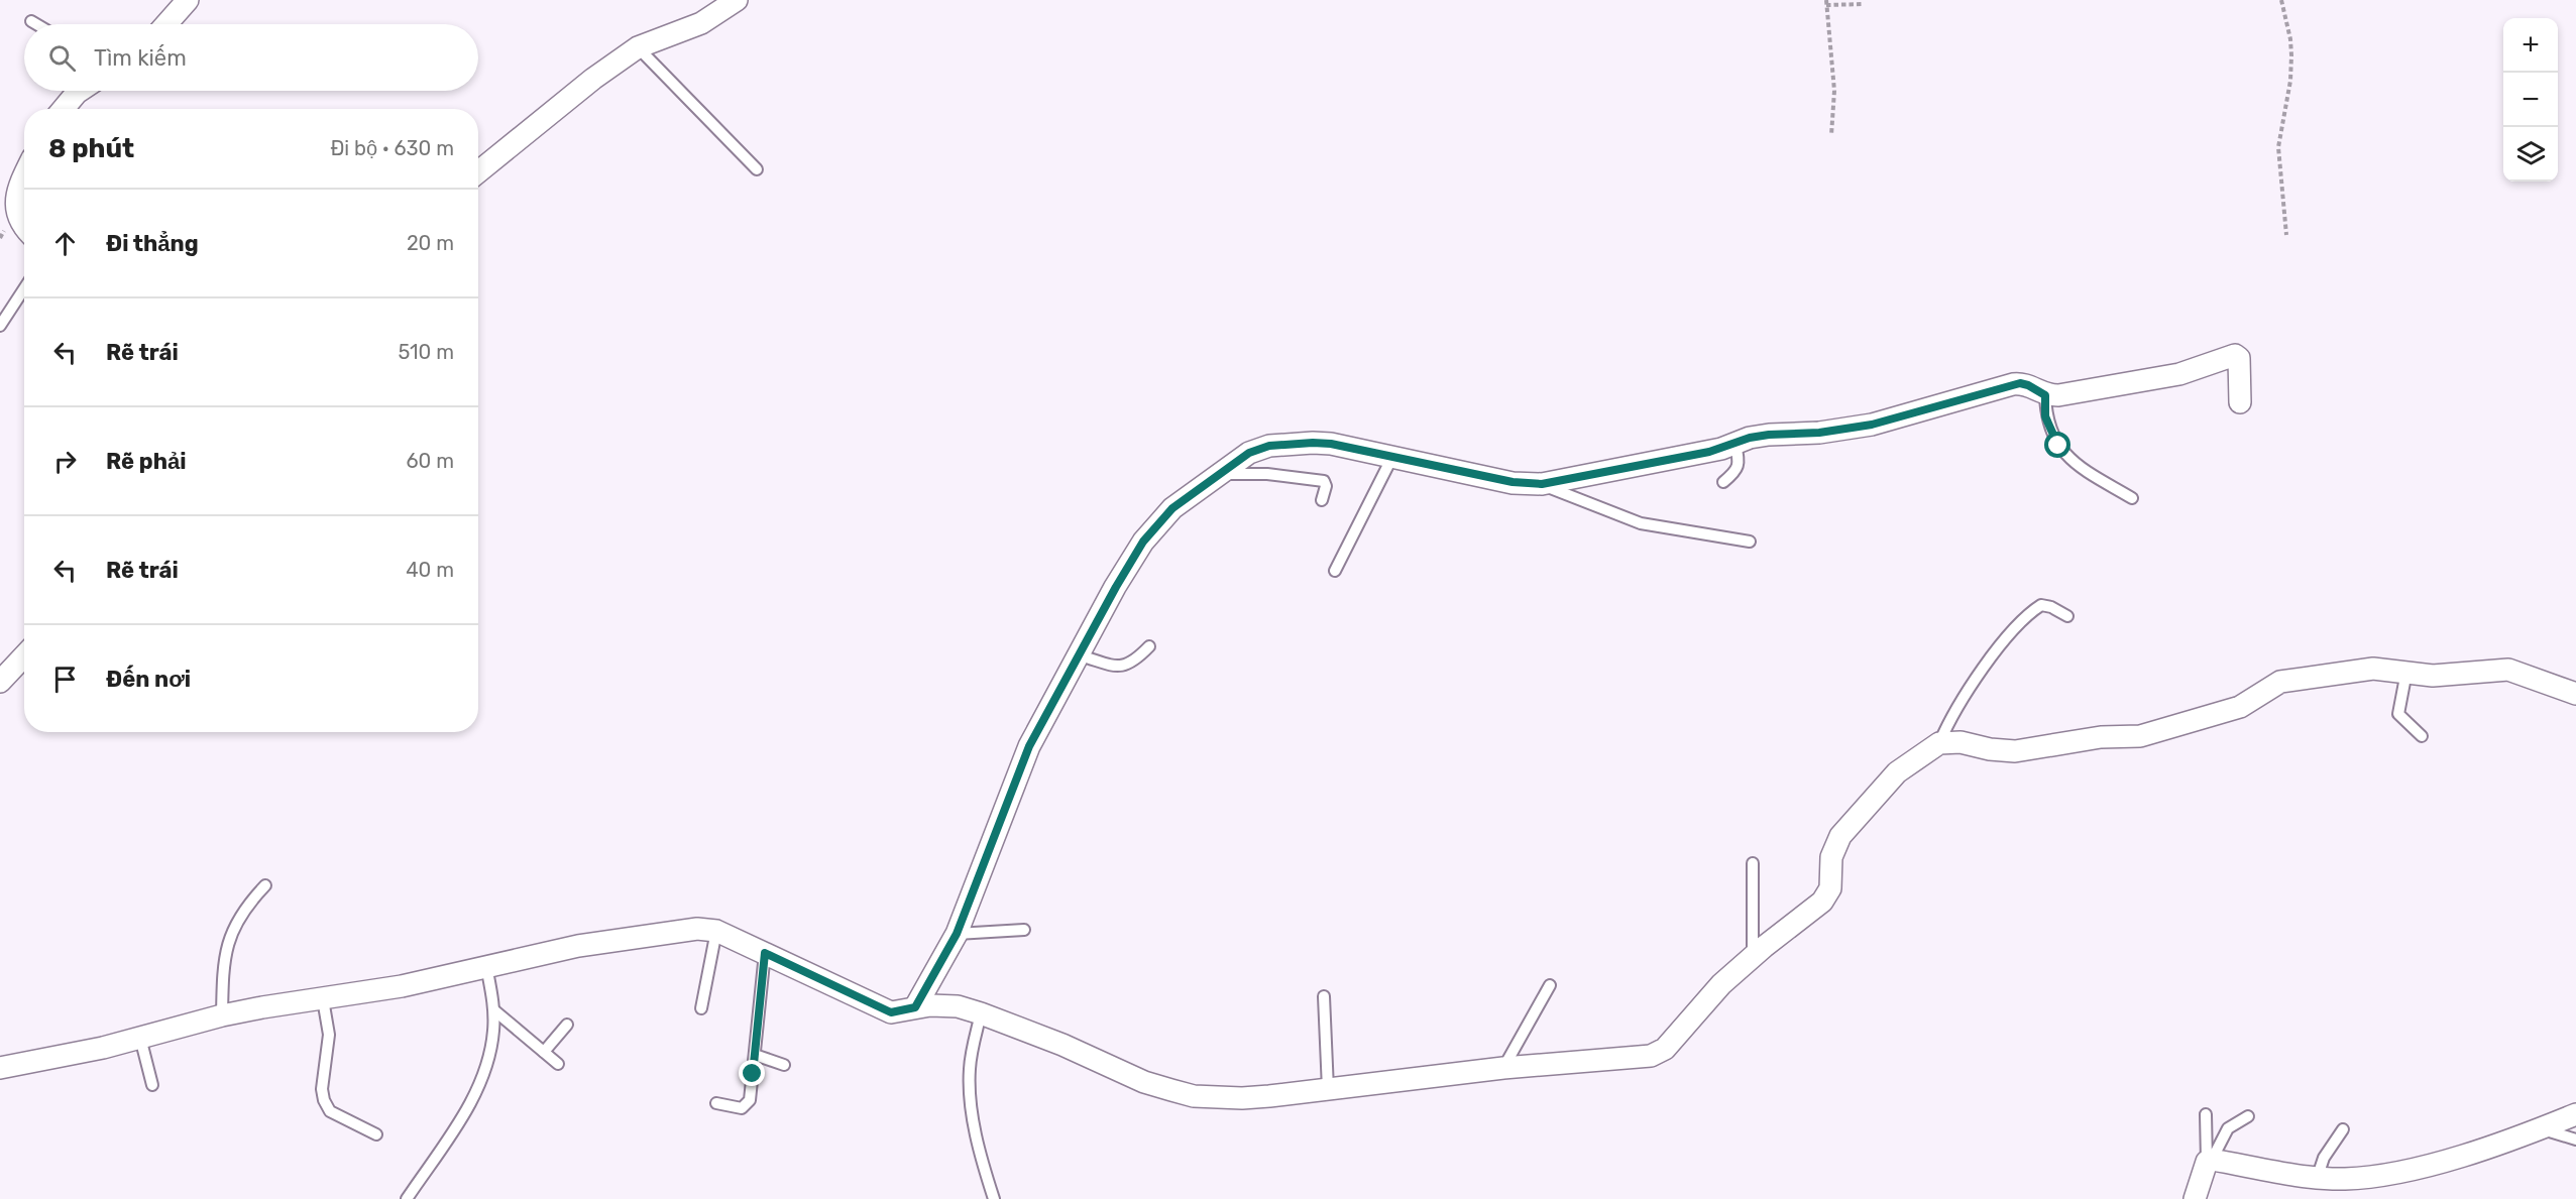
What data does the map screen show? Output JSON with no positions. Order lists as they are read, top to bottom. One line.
{"page":{"map_buttons":["+","−"],"search":"Tìm kiếm","heading":["8 phút","Đi bộ · 630 m"],"list":[["Đi thẳng","20 m"],["Rẽ trái","510 m"],["Rẽ phải","60 m"],["Rẽ trái","40 m"],"Đến nơi"]}}
